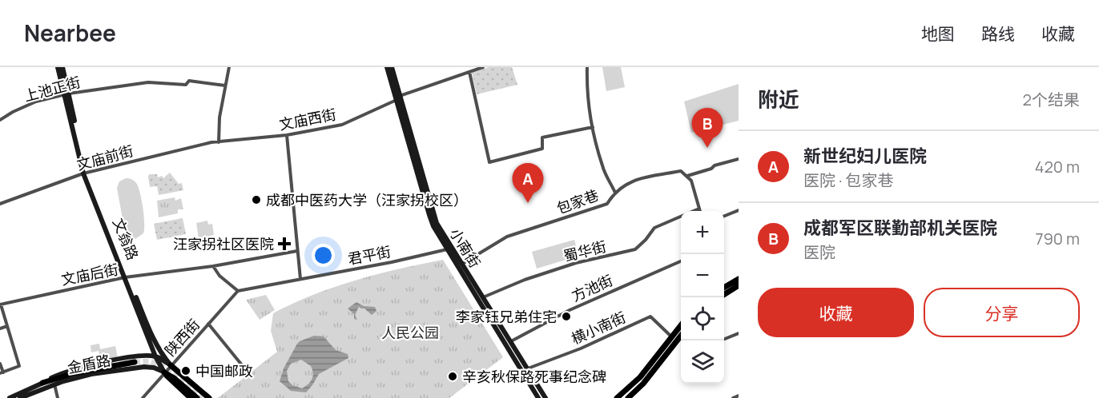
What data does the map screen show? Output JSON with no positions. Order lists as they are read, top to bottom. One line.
{"streets":{"main road":["文翁路","小南街","金盾路"],"street":["上池正街","文庙西街","文庙前街","包家巷","蜀华街","君平街","文庙后街","方池街","横小南街","陕西街"]},"crossings":[["上池正街","文翁路"],["文庙西街","文庙前街"],["文庙西街","小南街"],["文庙前街","文翁路"],["包家巷","小南街"],["文翁路","文庙后街"],["文翁路","陕西街"],["文翁路","金盾路"],["小南街","蜀华街"],["小南街","君平街"],["小南街","方池街"],["小南街","横小南街"],["君平街","陕西街"],["陕西街","金盾路"]],"parks":["人民公园"],"places":{"other":["成都中医药大学（汪家拐校区）","李家钰兄弟住宅","中国邮政","辛亥秋保路死事纪念碑"],"health":["汪家拐社区医院"]},"page":{"header":"Nearbee","nav":["地图","路线","收藏"],"heading":["附近","2个结果"],"pins":["B","A"],"list":[{"mark":"A","name":"新世纪妇儿医院","note":"医院 · 包家巷","value":"420 m"},{"mark":"B","name":"成都军区联勤部机关医院","note":"医院","value":"790 m"}],"map_buttons":["+","−"],"buttons":["收藏","分享"]}}
